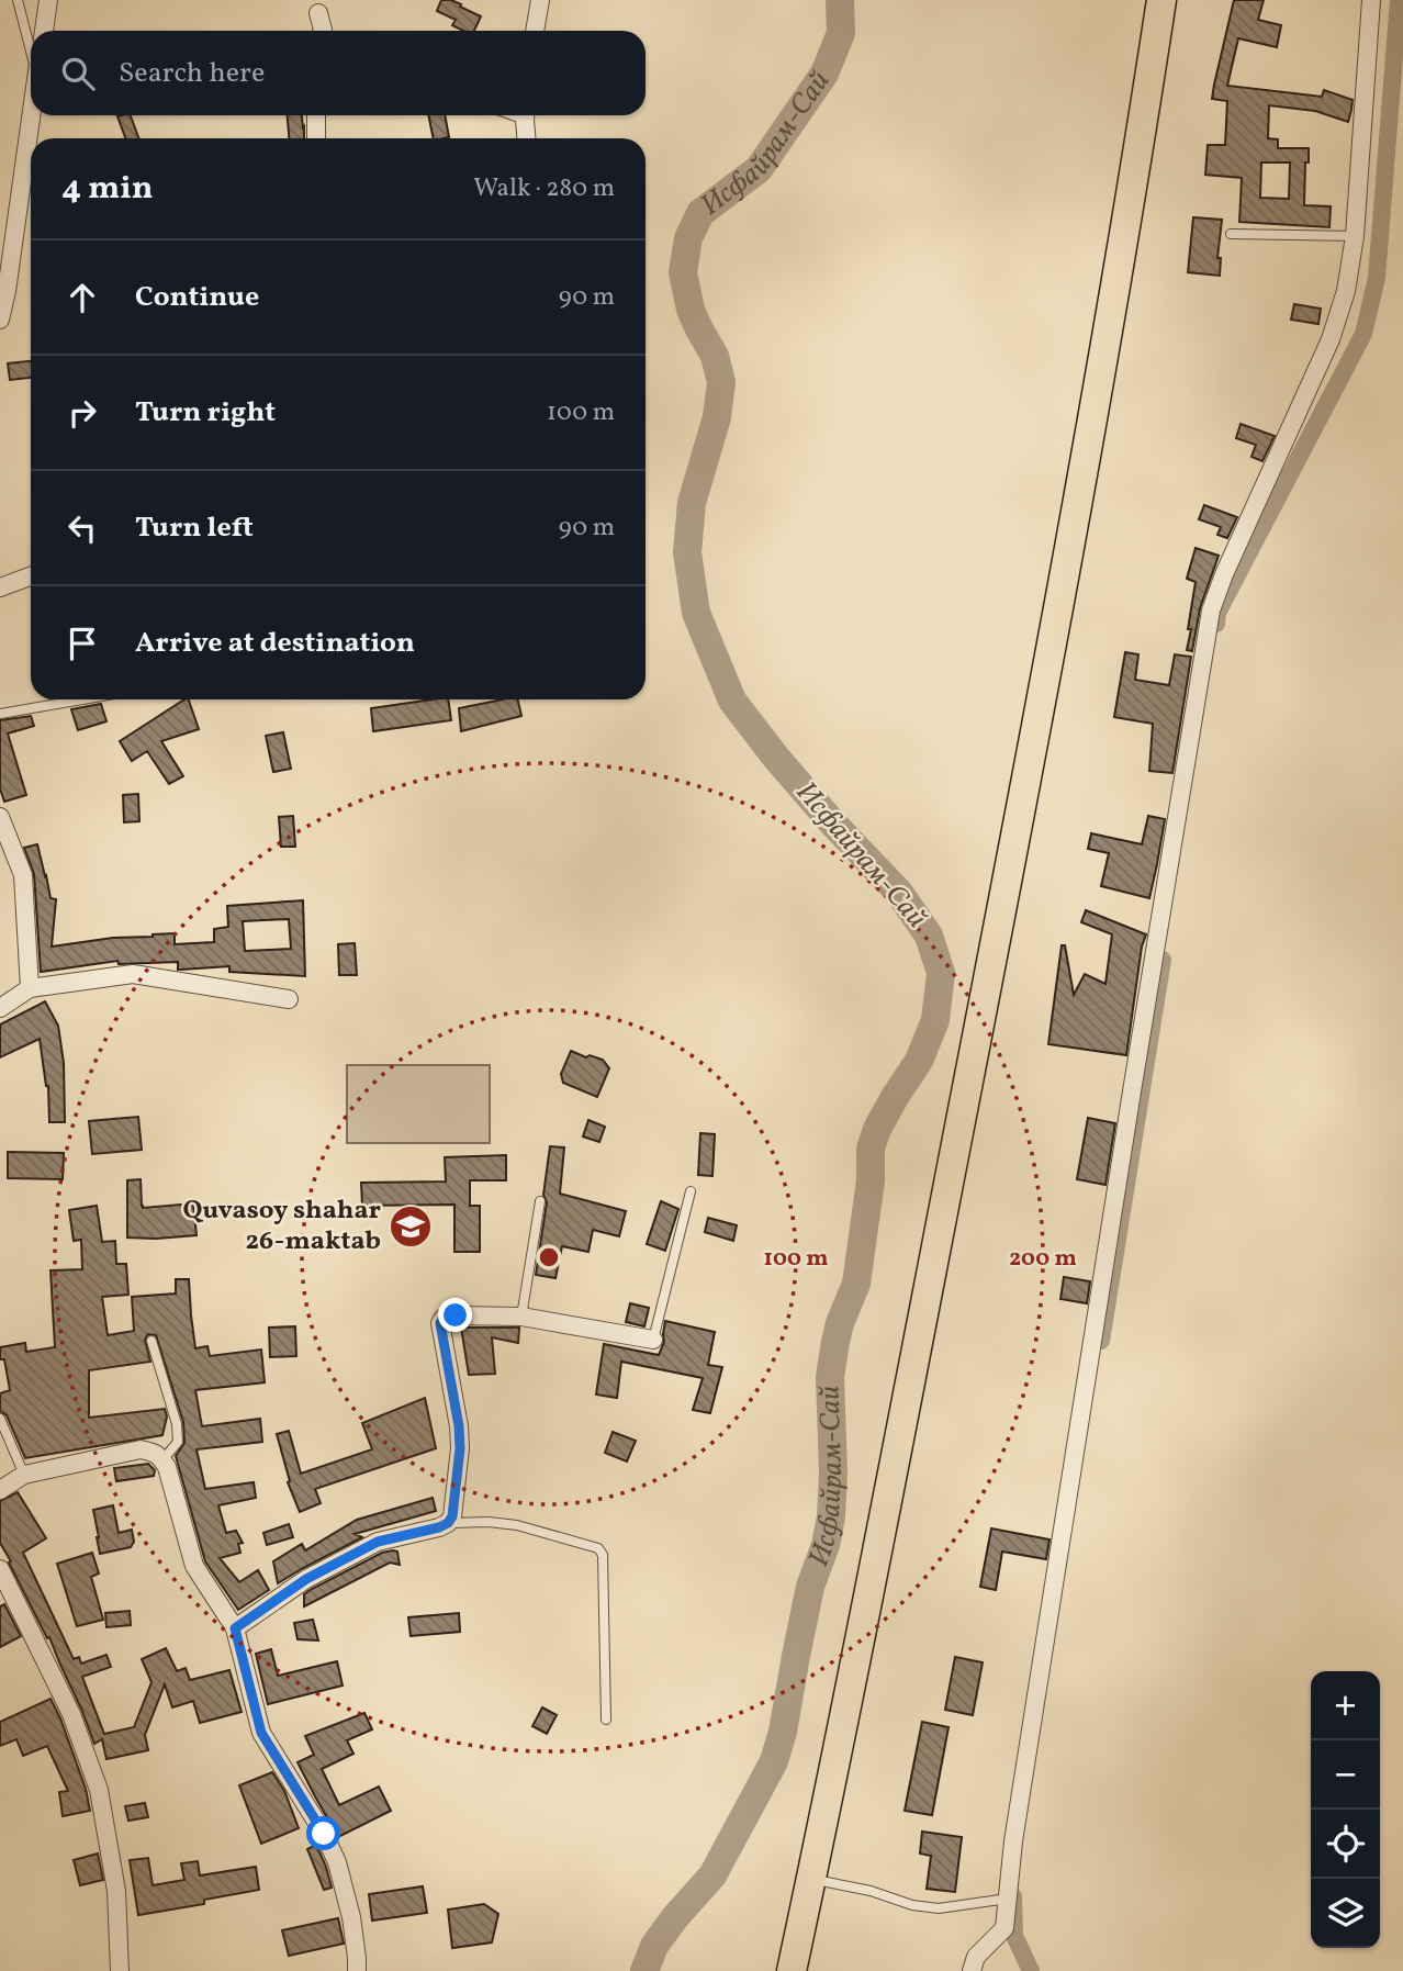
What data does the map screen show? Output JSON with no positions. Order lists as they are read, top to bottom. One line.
{"water":["Исфайрам-Сай"],"places":{"school or university":["Quvasoy shahar 26-maktab"]},"page":{"search":"Search here","heading":["4 min","Walk · 280 m"],"list":[["Continue","90 m"],["Turn right","100 m"],["Turn left","90 m"],"Arrive at destination"],"map_buttons":["+","−"]},"rings":["100 m","200 m"]}
